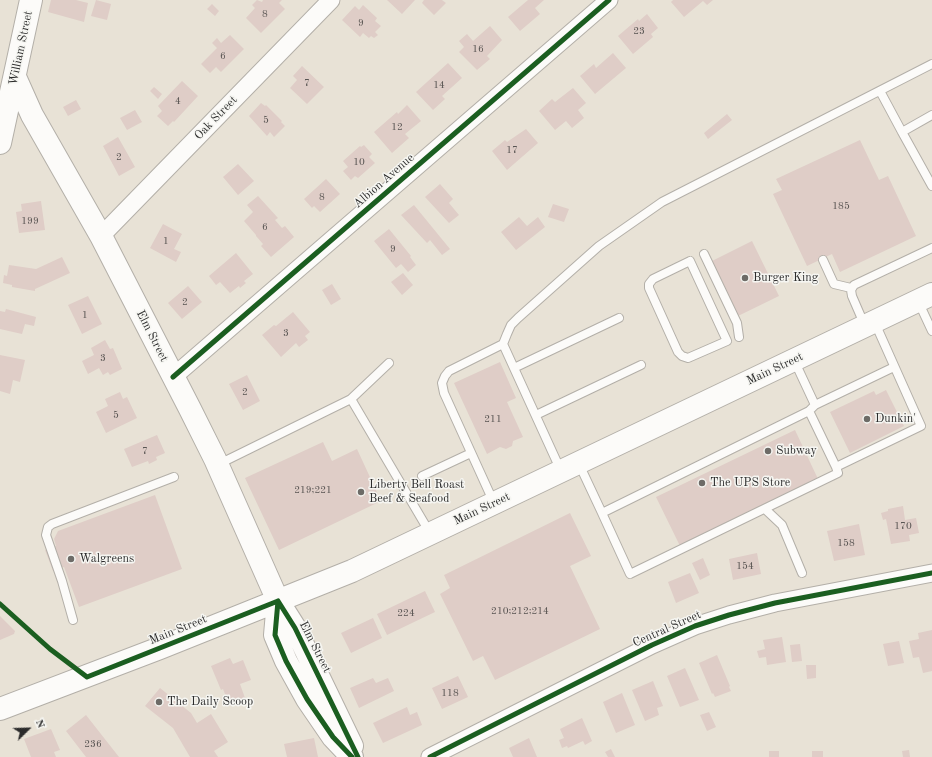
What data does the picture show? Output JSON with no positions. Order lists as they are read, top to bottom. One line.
{"streets":{"main road":["William Street","Elm Street","Main Street"],"street":["Oak Street","Albion Avenue","Central Street"]},"crossings":[["William Street","Elm Street"],["Oak Street","Elm Street"],["Albion Avenue","Elm Street"],["Elm Street","Main Street"]],"places":["Burger King","Dunkin'","Subway","The UPS Store","Liberty Bell Roast Beef & Seafood","Walgreens","The Daily Scoop"],"house_numbers":["8","9","23","16","6","7","14","4","5","12","17","2","10","8","185","199","6","1","9","2","1","3","3","2","5","211","7","219;221","170","158","154","210;212;214","224","118","236"],"north":"top right"}
